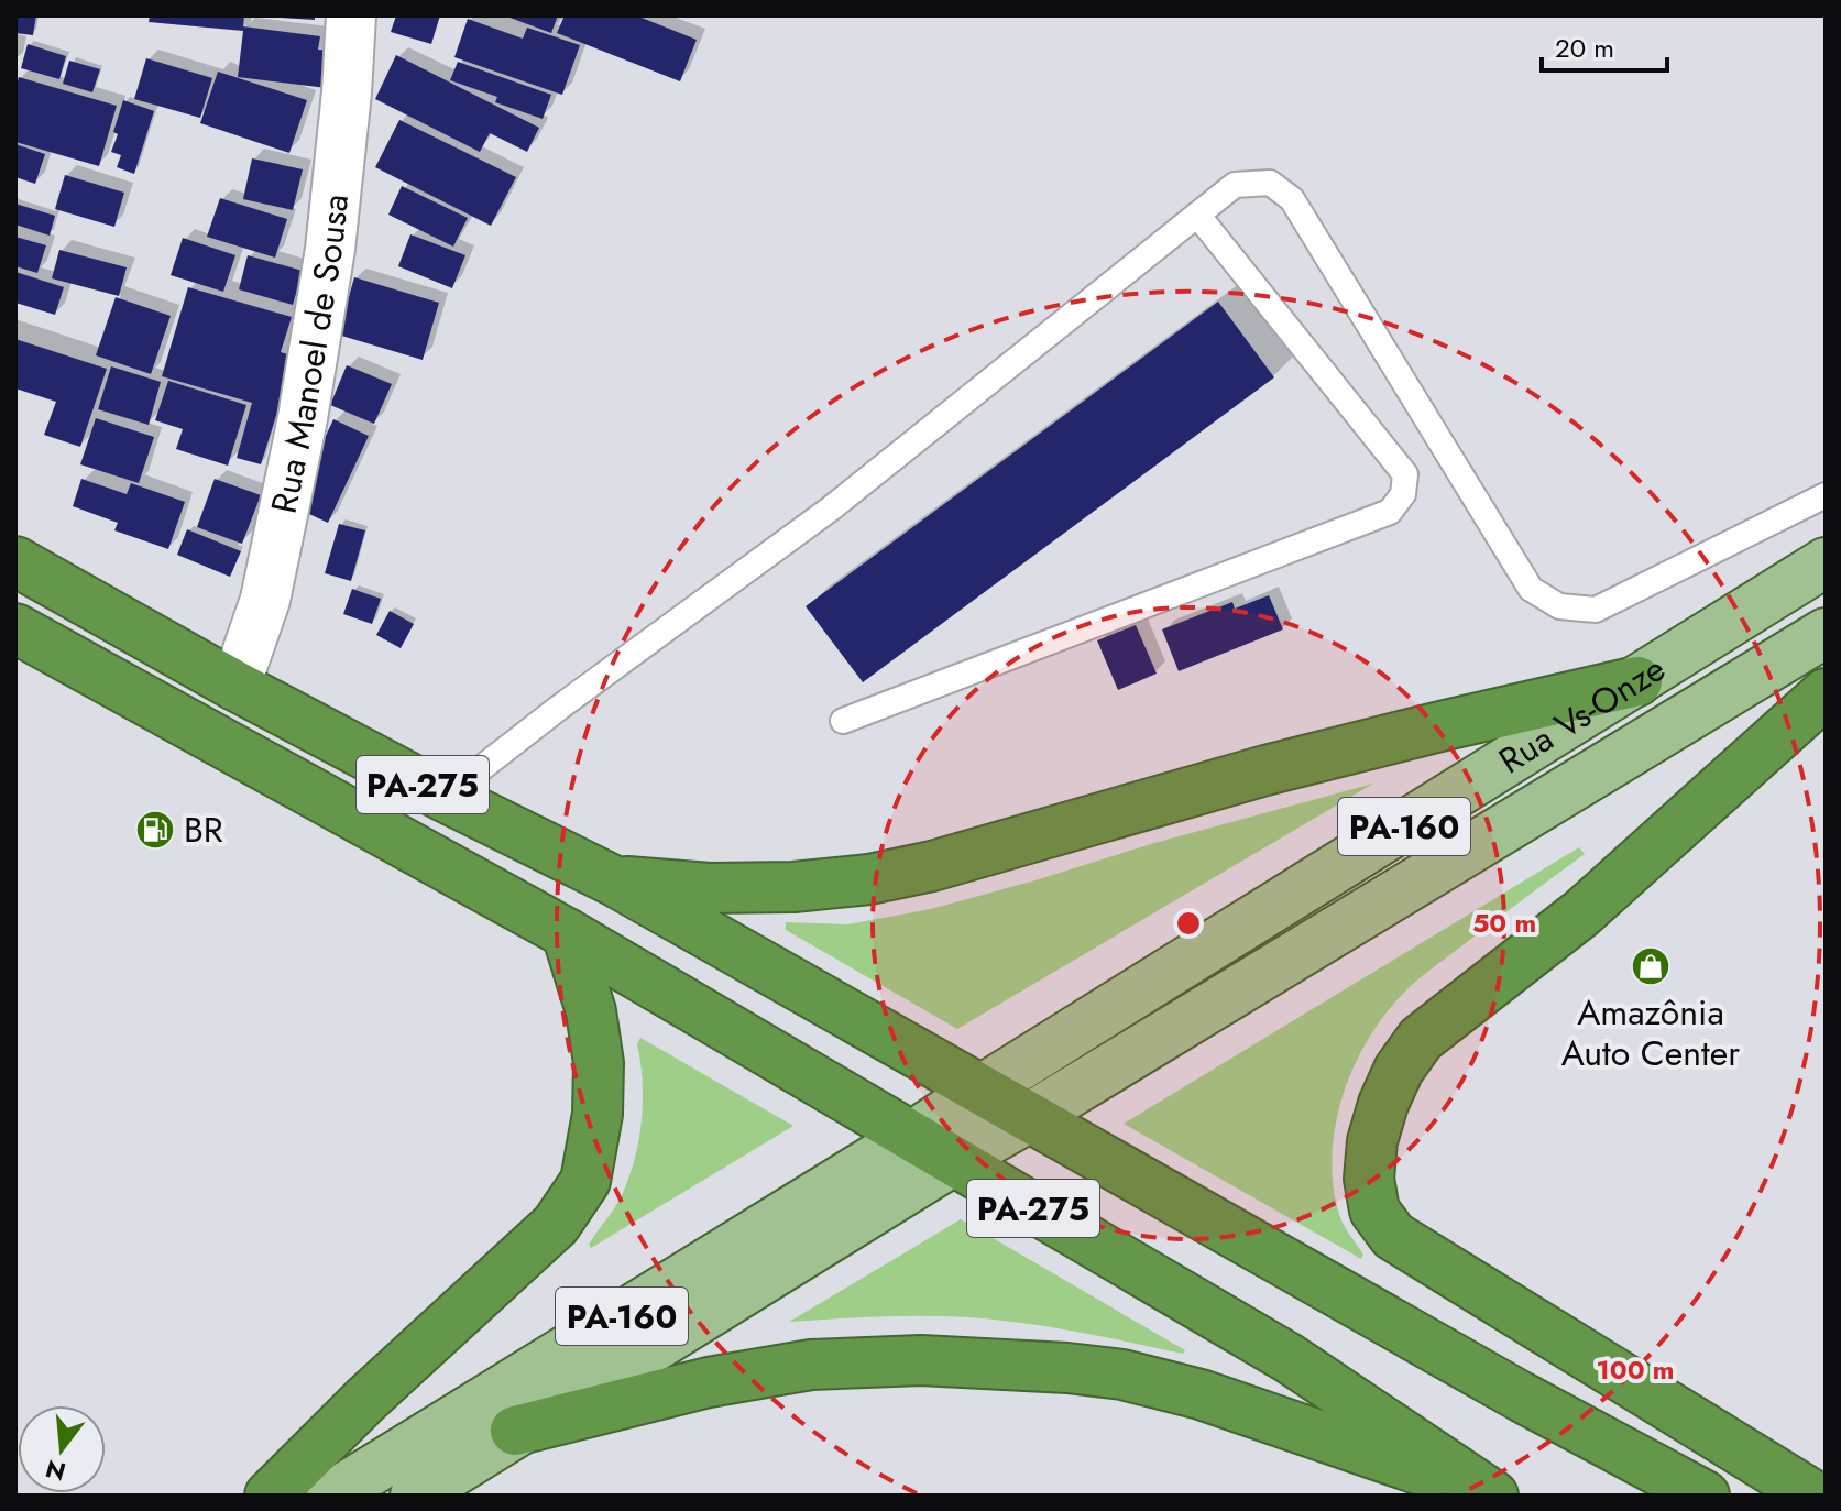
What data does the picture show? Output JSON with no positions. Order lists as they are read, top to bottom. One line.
{"streets":{"highway":["PA-275"],"main road":["Rua Vs-Onze","PA-160"],"street":["Rua Manoel de Sousa"]},"crossings":[["Rua Manoel de Sousa","PA-275"],["Rua Vs-Onze","PA-275"],["Rua Vs-Onze","PA-160"],["PA-275","PA-160"]],"places":{"fuel station":["BR"],"shop":["Amazônia Auto Center"]},"scale_bar":"20 m","north":"bottom","rings":["50 m","100 m"]}
